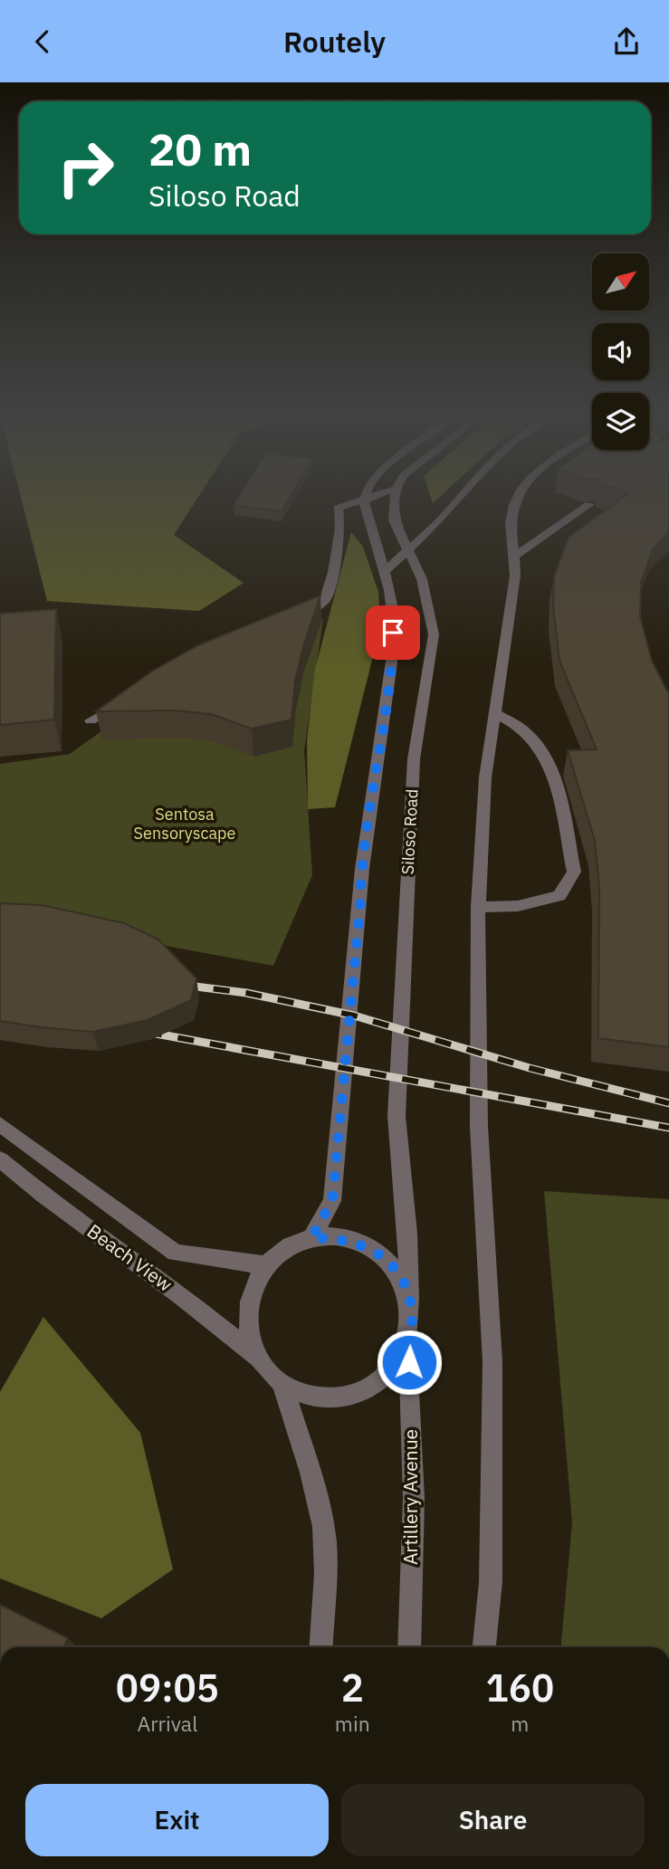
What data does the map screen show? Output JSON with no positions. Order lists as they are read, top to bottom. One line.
{"streets":{"street":["Siloso Road","Beach View","Artillery Avenue"]},"crossings":[["Siloso Road","Beach View"],["Siloso Road","Artillery Avenue"],["Beach View","Artillery Avenue"]],"parks":["Sentosa Sensoryscape"],"north":"top right","page":{"header":"Routely","turn":["20 m","Siloso Road"],"eta":["09:05","Arrival","2","min","160","m"],"buttons":["Exit","Share"]}}
